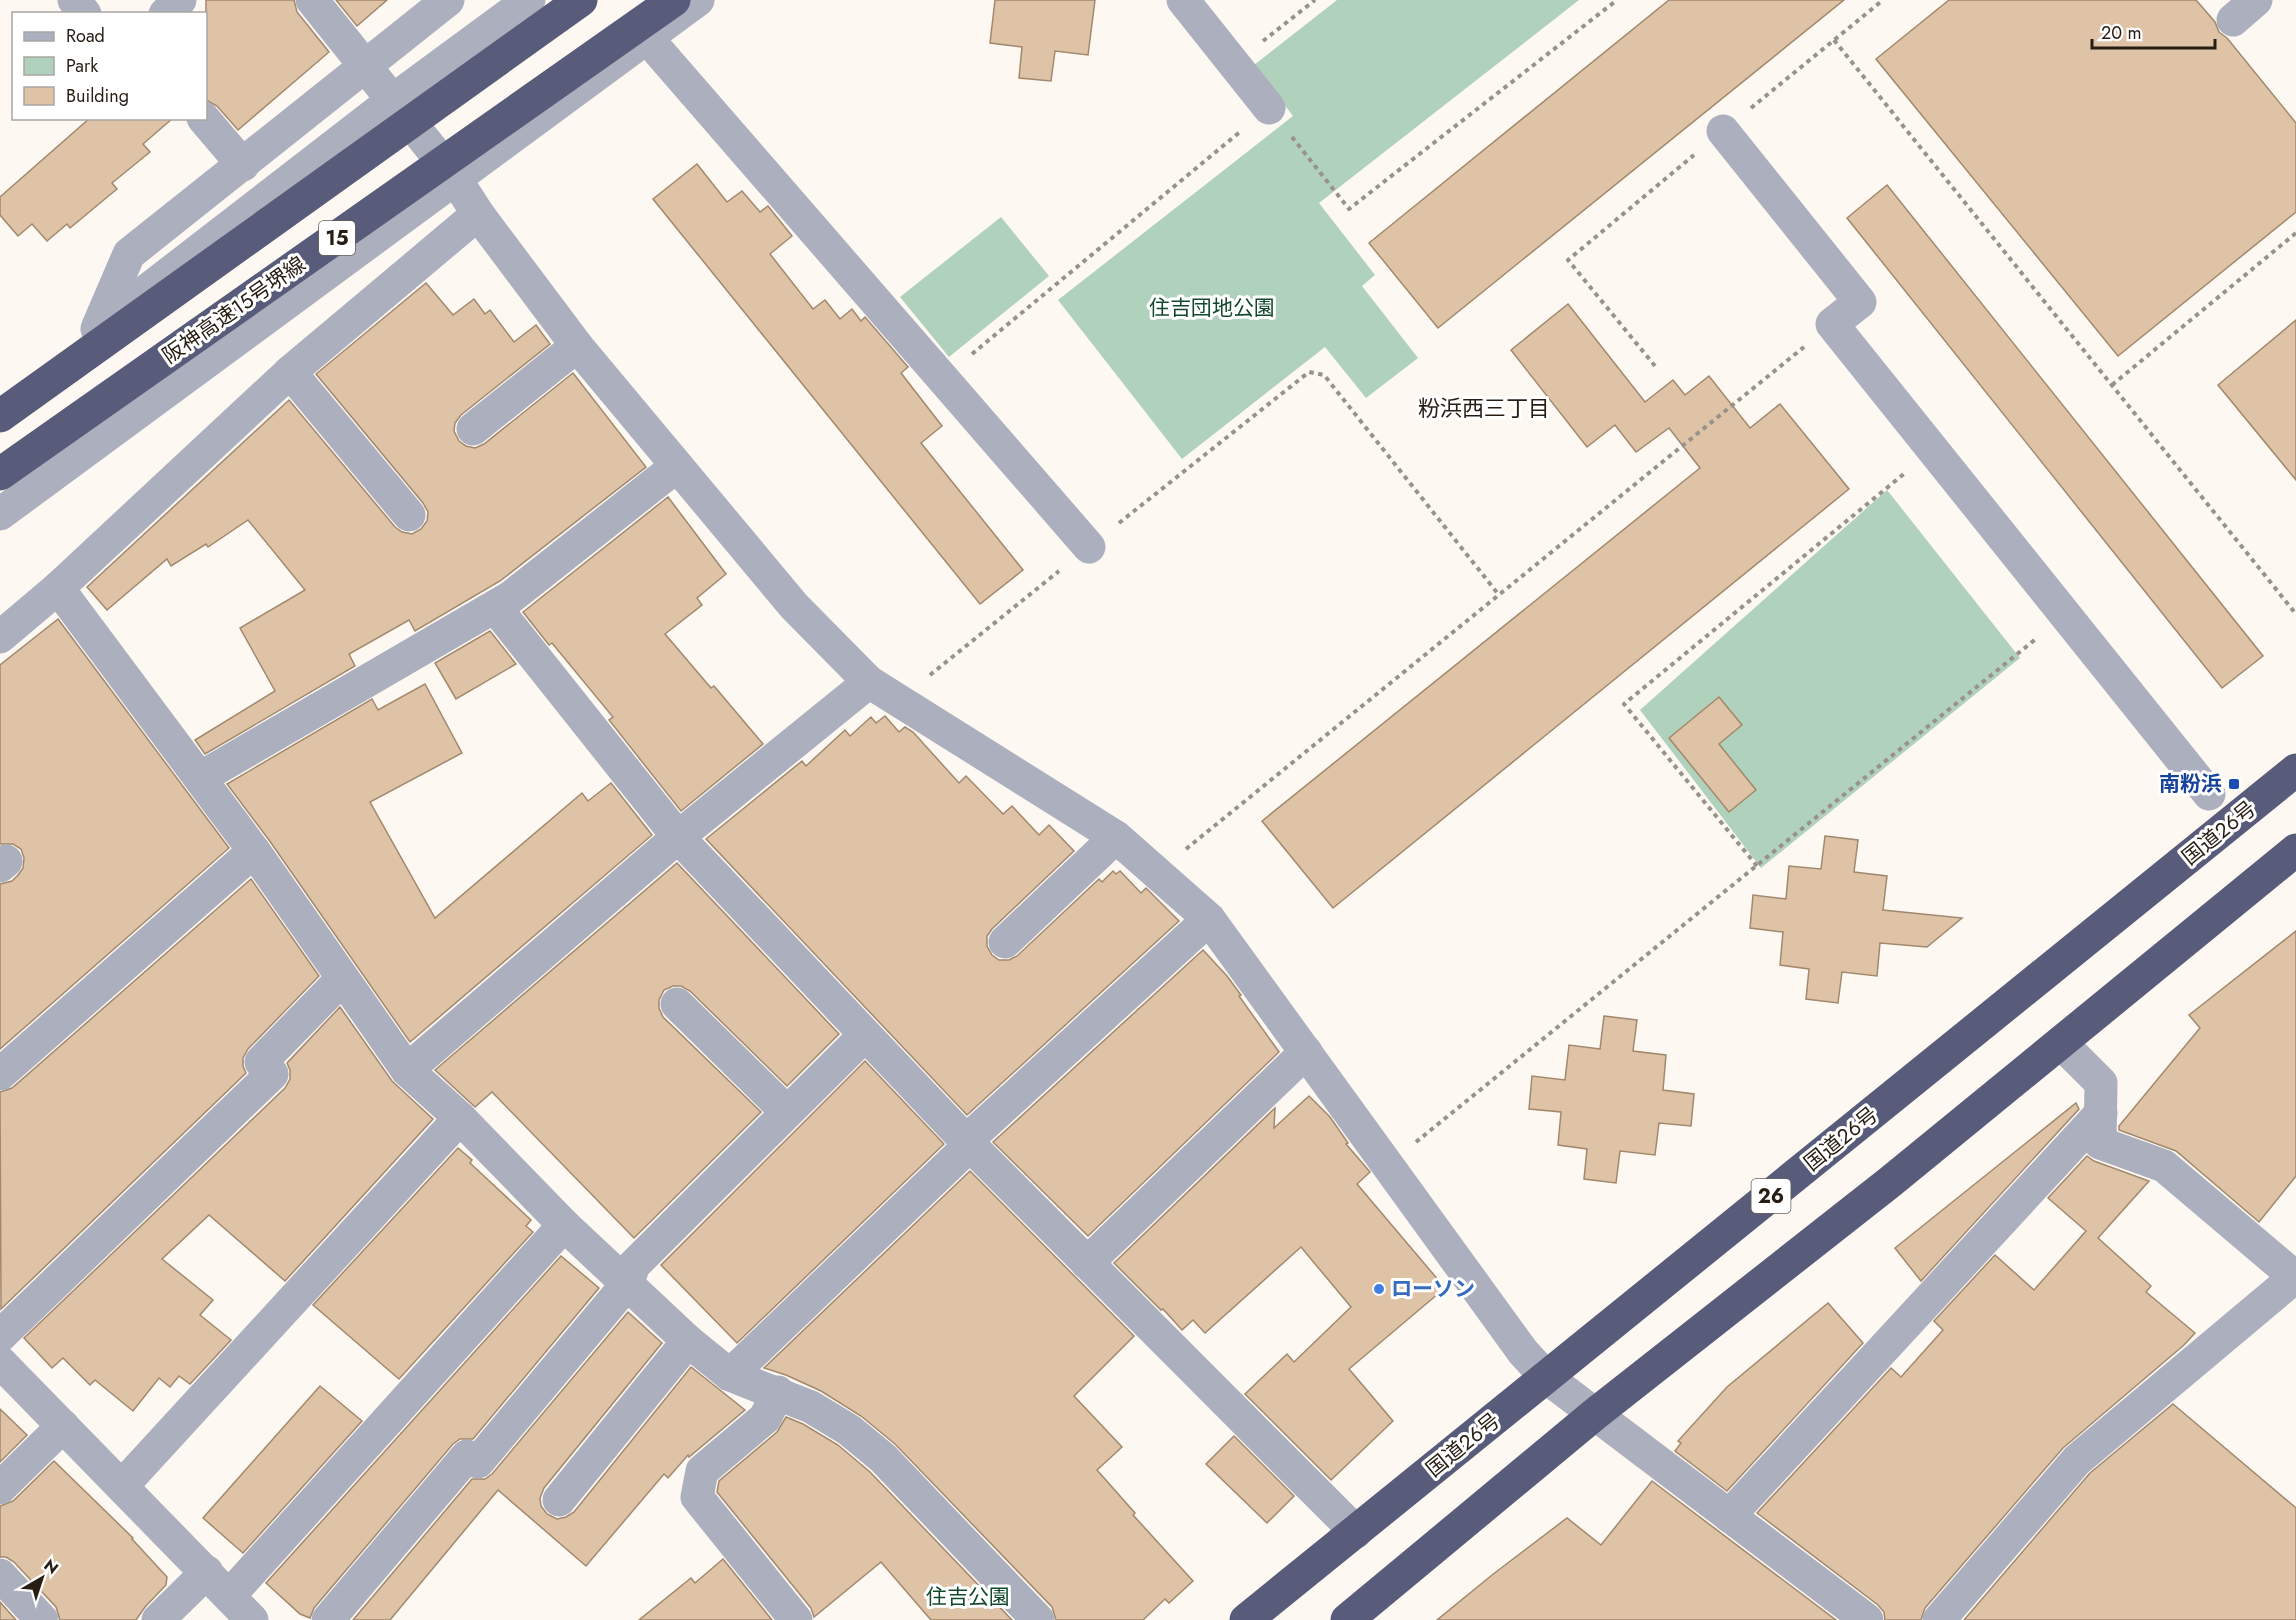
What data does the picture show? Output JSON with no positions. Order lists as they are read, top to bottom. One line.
{"streets":{"highway":["15","阪神高速15号堺線","国道26号","26"]},"districts":["粉浜西三丁目"],"parks":["住吉団地公園","住吉公園"],"places":{"transit":["南粉浜"],"other":["ローソン"]},"legend":["Road","Park","Building"],"scale_bar":"20 m","north":"top right"}
